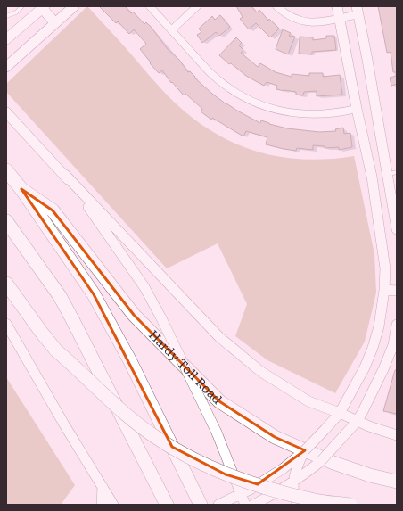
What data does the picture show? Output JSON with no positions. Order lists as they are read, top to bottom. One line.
{"streets":{"highway":["Hardy Toll Road"]}}
